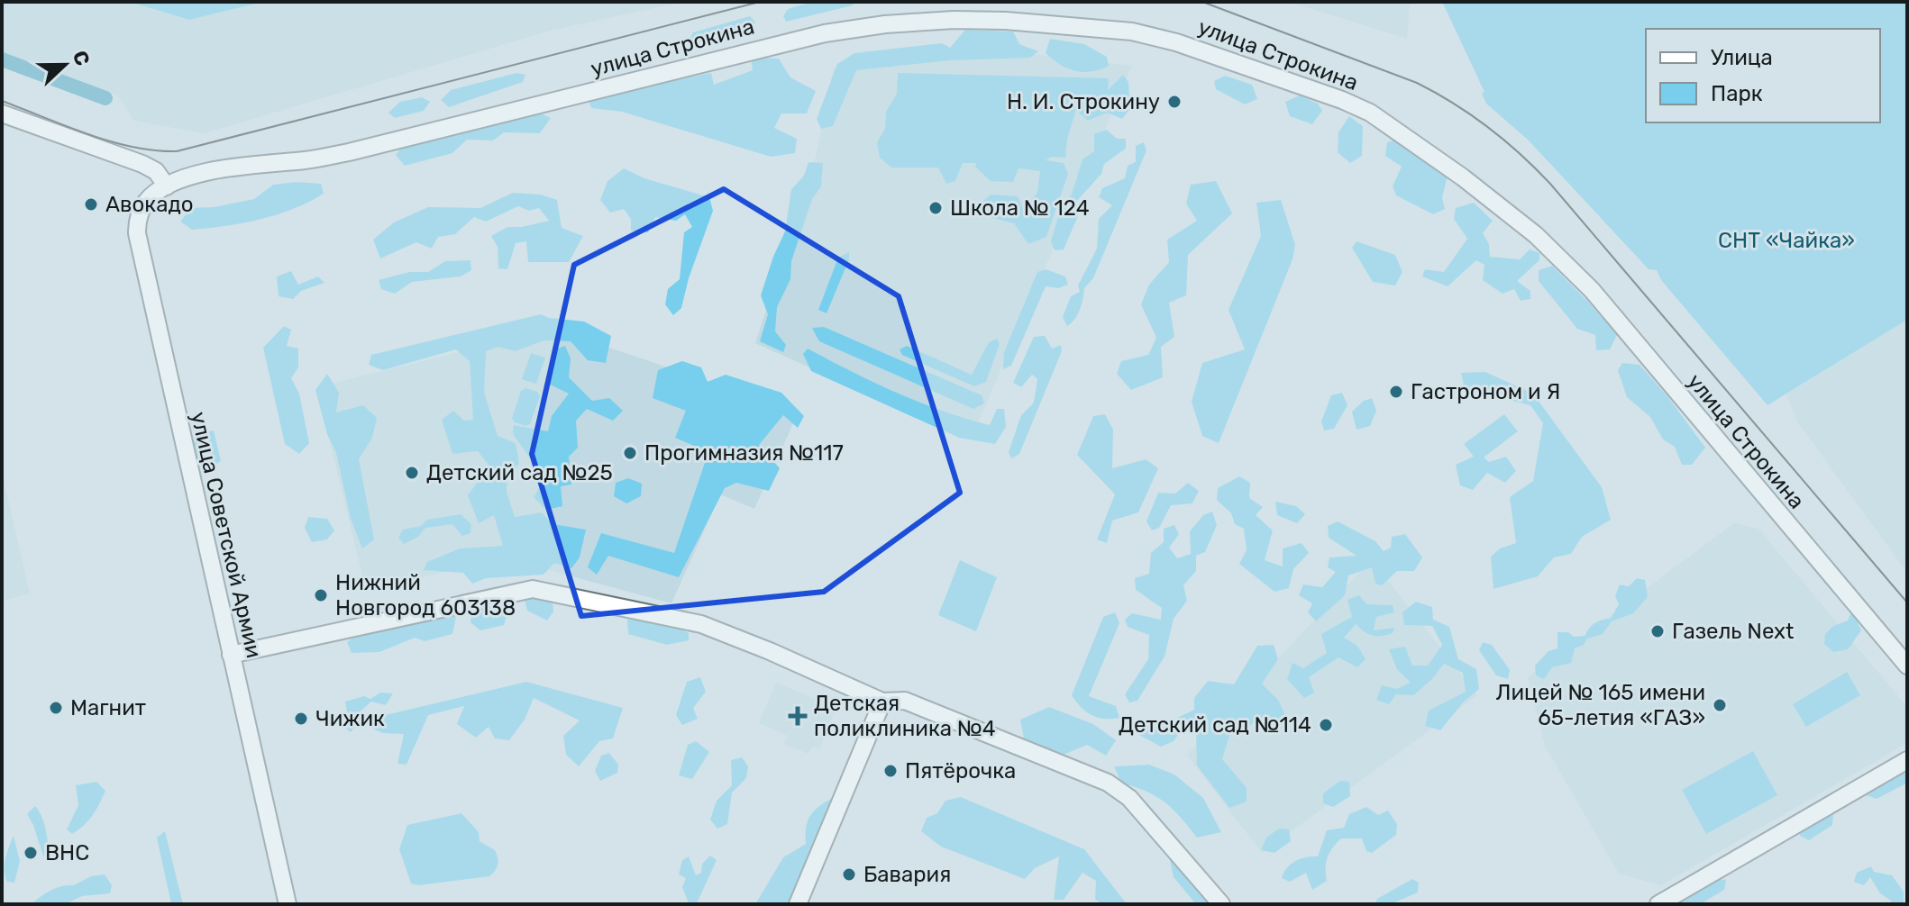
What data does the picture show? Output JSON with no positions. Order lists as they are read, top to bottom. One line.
{"streets":{"street":["улица Строкина","улица Советской Армии"]},"crossings":[["улица Строкина","улица Советской Армии"]],"parks":["СНТ «Чайка»"],"places":{"other":["Н. И. Строкину","Авокадо","Школа № 124","Гастроном и Я","Прогимназия №117","Детский сад №25","Нижний Новгород 603138","Газель Next","Лицей № 165 имени 65-летия «ГАЗ»","Магнит","Чижик","Детский сад №114","Пятёрочка","ВНС","Бавария"],"health":["Детская поликлиника №4"]},"legend":["Улица","Парк"],"north":"right"}
